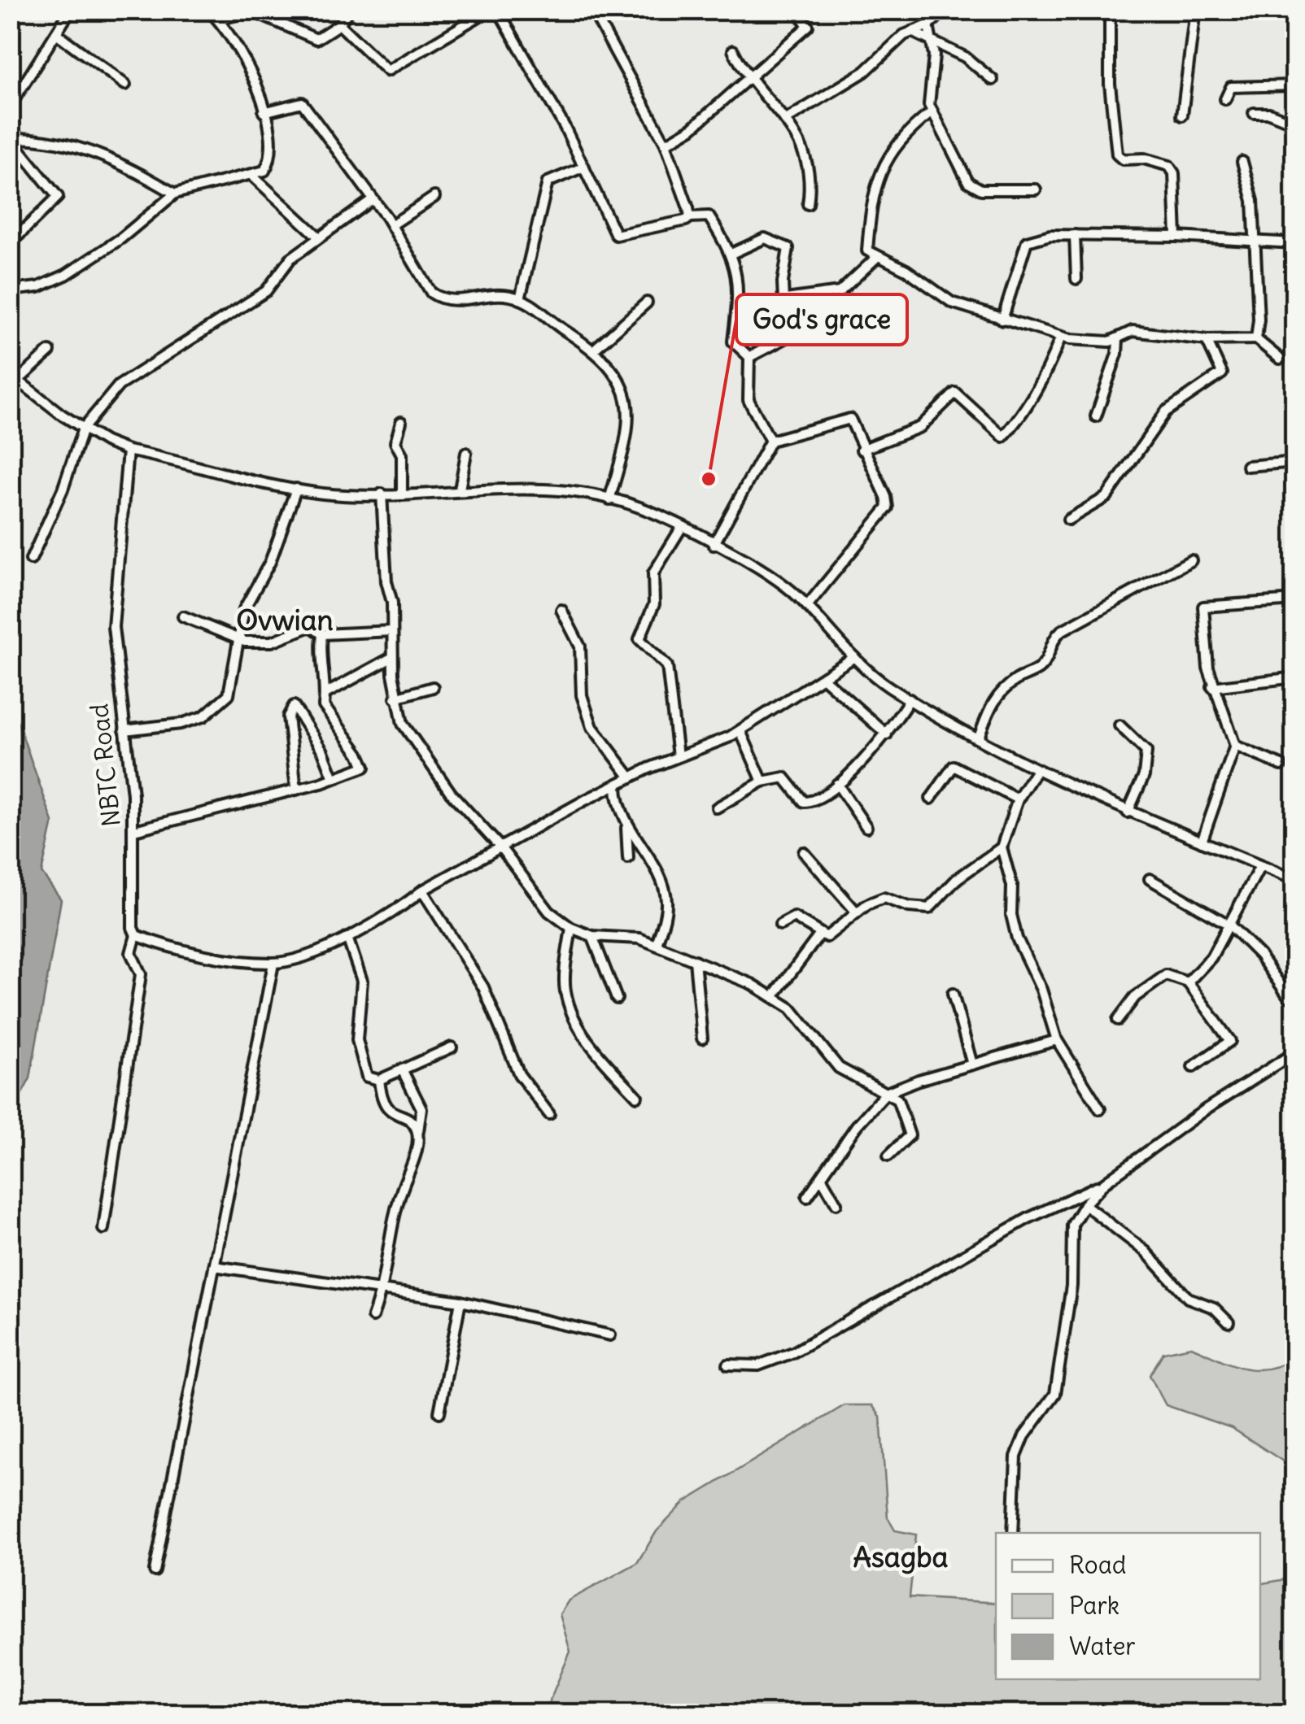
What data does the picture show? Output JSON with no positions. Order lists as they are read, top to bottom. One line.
{"streets":{"street":["NBTC Road"]},"districts":["Ovwian","Asagba"],"places":["God's grace"],"legend":["Road","Park","Water"]}
